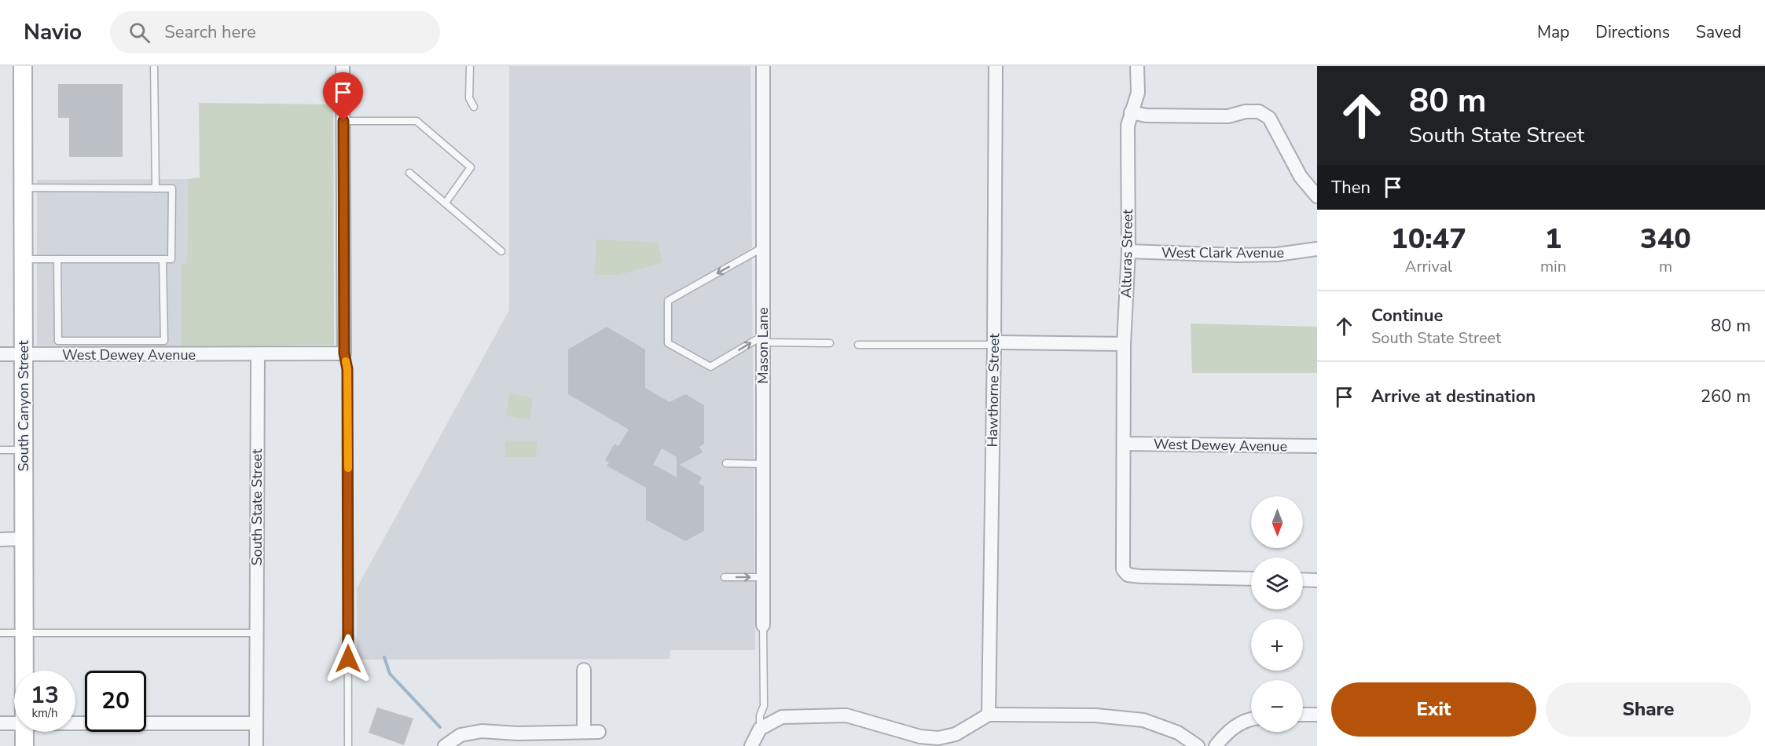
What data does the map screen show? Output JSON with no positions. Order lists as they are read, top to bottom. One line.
{"streets":{"street":["West Clark Avenue","Alturas Street","Mason Lane","West Dewey Avenue","Hawthorne Street","South Canyon Street","South State Street"]},"crossings":[["West Clark Avenue","Alturas Street"],["Alturas Street","West Dewey Avenue"],["West Dewey Avenue","South Canyon Street"],["West Dewey Avenue","South State Street"]],"north":"bottom","page":{"header":"Navio","search":"Search here","nav":["Map","Directions","Saved"],"turn":["80 m","South State Street"],"then":"Then","eta":["10:47","Arrival","1","min","340","m"],"list":[{"name":"Continue","note":"South State Street","value":"80 m"},{"name":"Arrive at destination","value":"260 m"}],"map_buttons":["+","−"],"speed":"13 km/h","limit":"20","buttons":["Exit","Share"]}}
